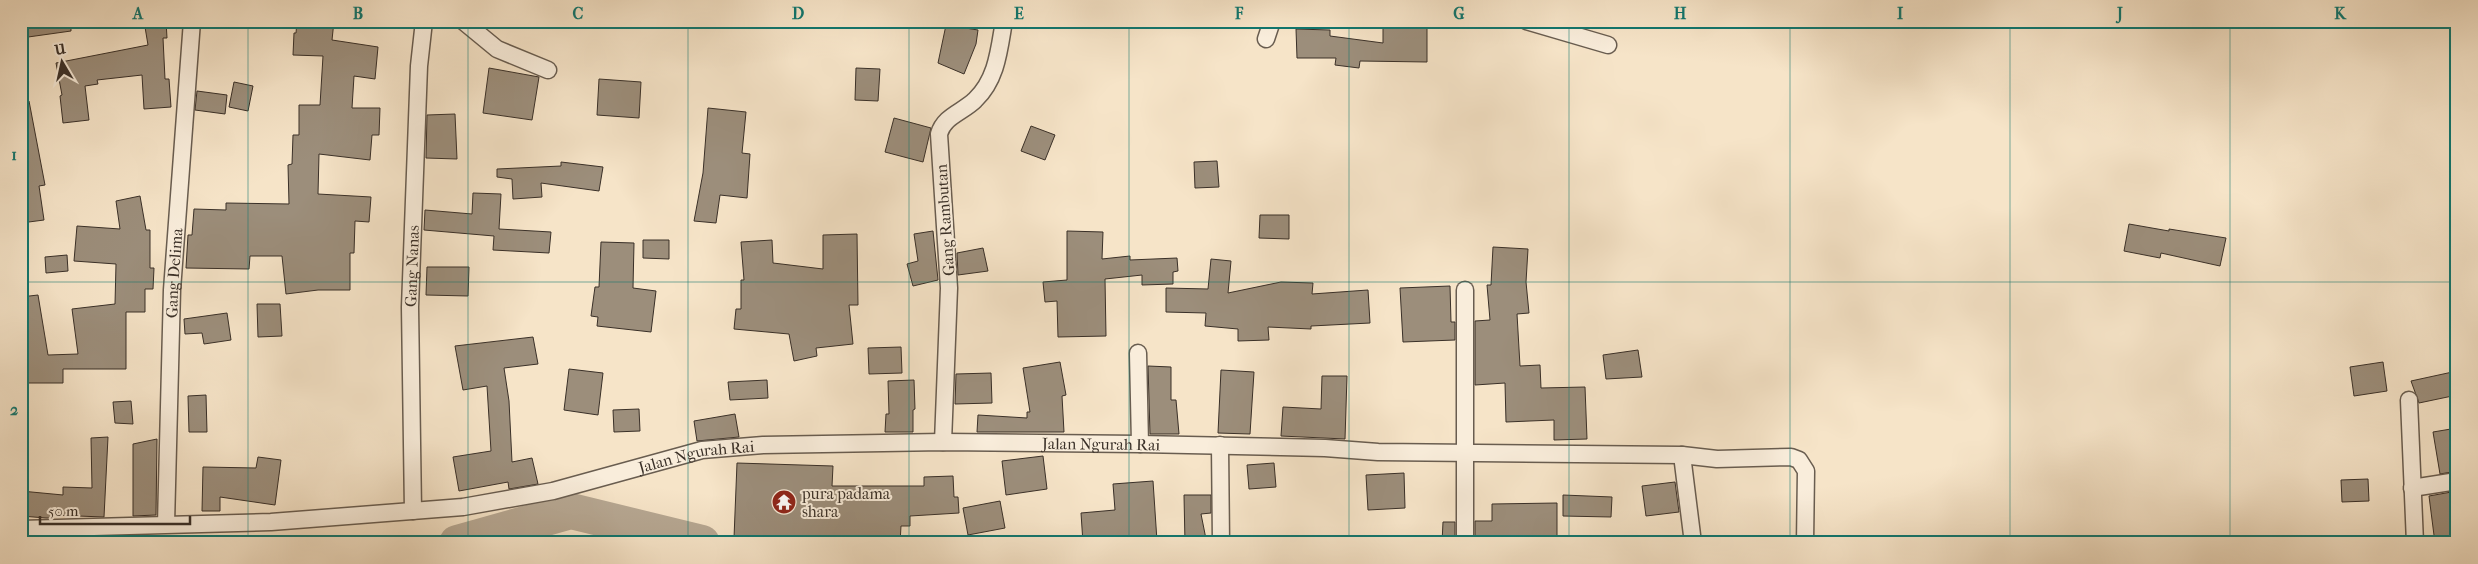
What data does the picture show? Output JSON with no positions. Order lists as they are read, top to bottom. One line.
{"streets":{"street":["Gang Rambutan","Gang Nanas","Gang Delima","Jalan Ngurah Rai"]},"crossings":[["Gang Rambutan","Jalan Ngurah Rai"],["Gang Nanas","Jalan Ngurah Rai"],["Gang Delima","Jalan Ngurah Rai"]],"places":{"temple":["pura padama shara"]},"scale_bar":"50 m","north":"top","grid":{"columns":["A","B","C","D","E","F","G","H","I","J","K"],"rows":["1","2"]}}
